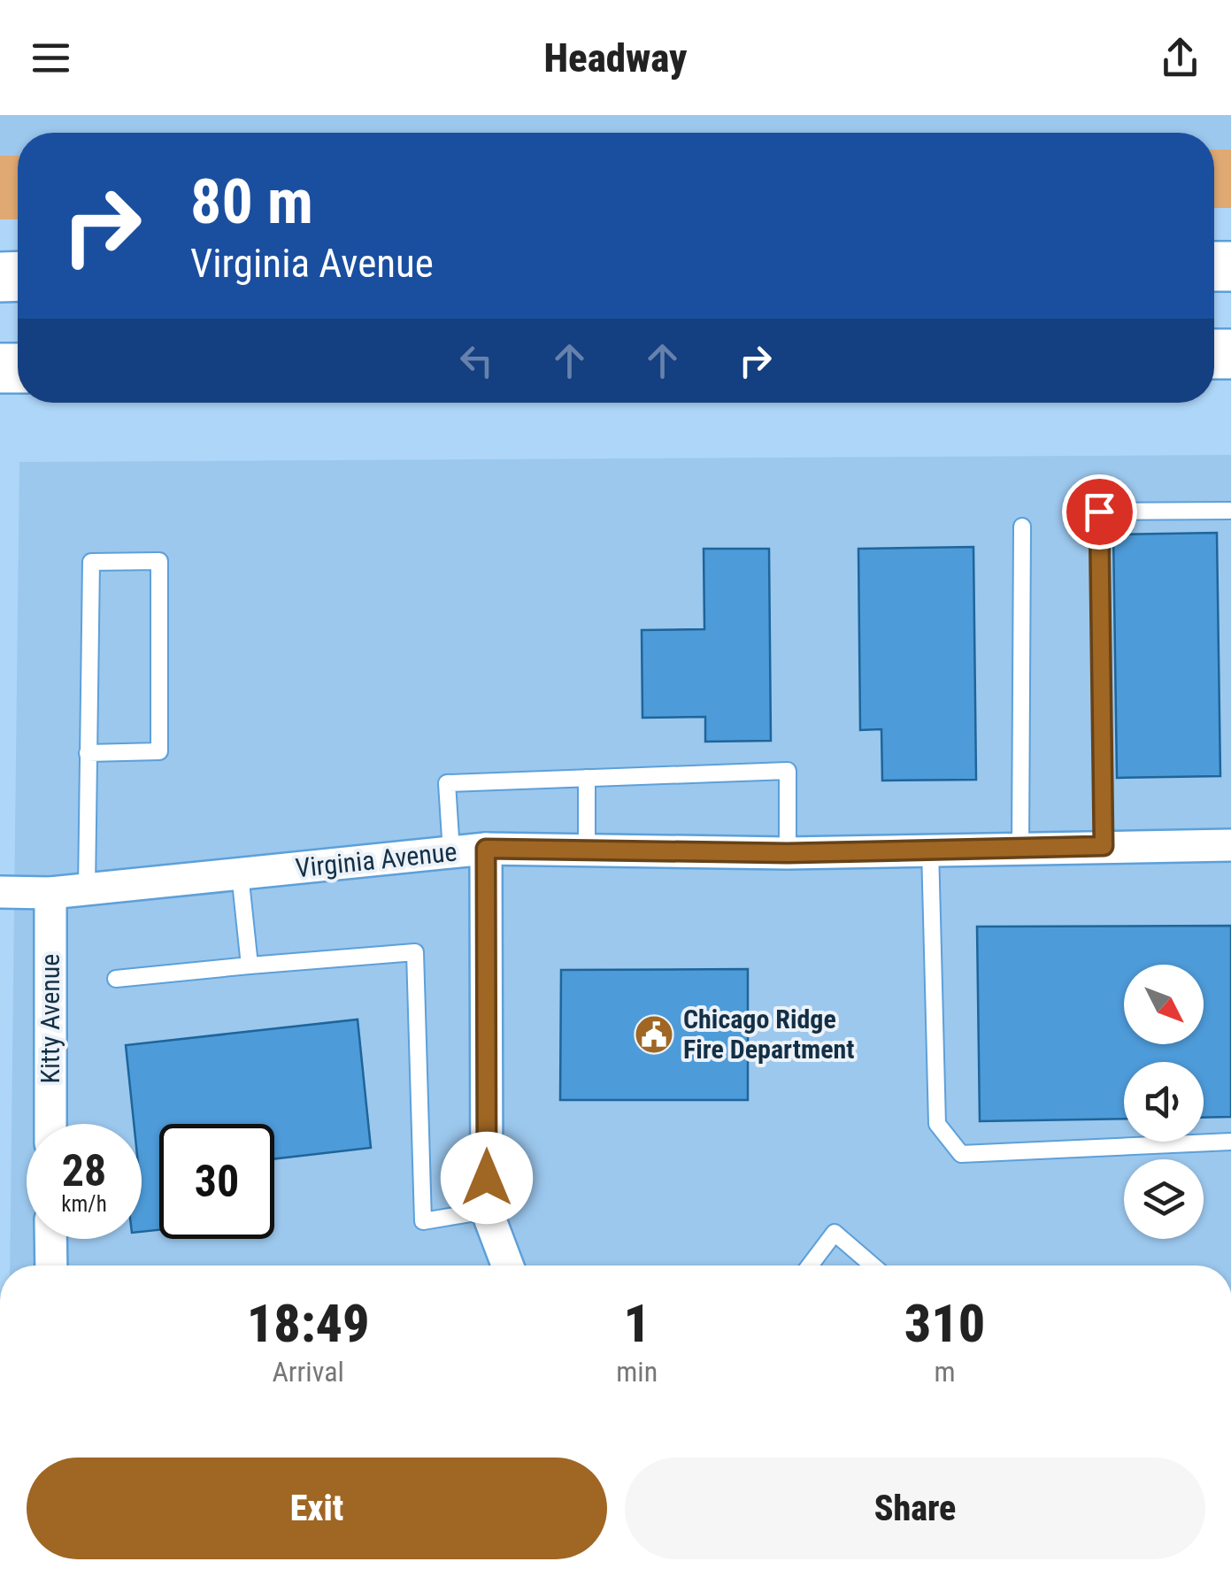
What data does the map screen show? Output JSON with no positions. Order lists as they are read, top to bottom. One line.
{"streets":{"street":["Virginia Avenue","Kitty Avenue"]},"crossings":[["Virginia Avenue","Kitty Avenue"]],"places":{"public building":["Chicago Ridge Fire Department"]},"north":"bottom right","page":{"header":"Headway","turn":["80 m","Virginia Avenue"],"speed":"28 km/h","limit":"30","eta":["18:49","Arrival","1","min","310","m"],"buttons":["Exit","Share"]}}
